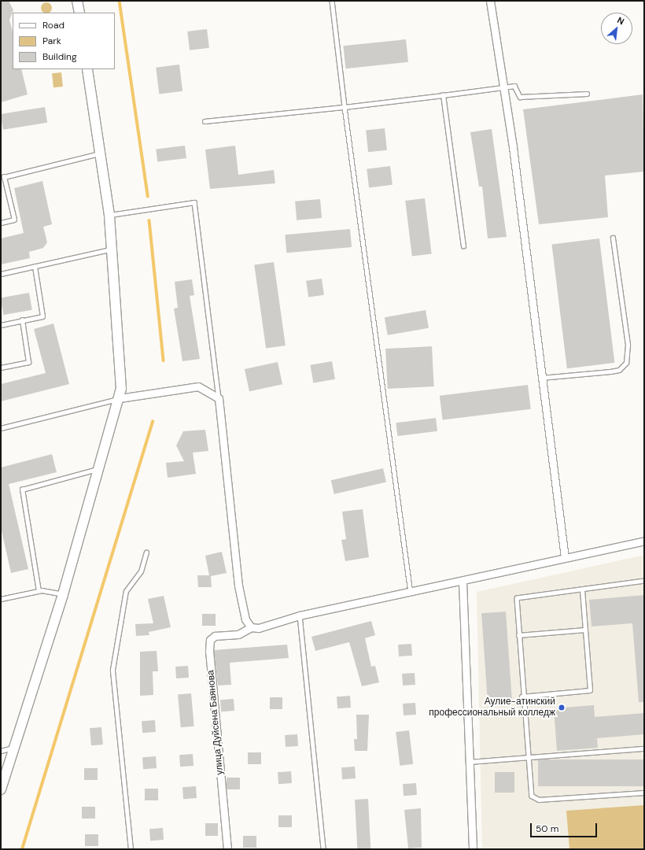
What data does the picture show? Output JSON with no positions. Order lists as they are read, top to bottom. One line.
{"streets":{"street":["улица Дуйсена Баянова"]},"places":["Аулие-атинский профессиональный колледж"],"legend":["Road","Park","Building"],"scale_bar":"50 m","north":"top right"}
